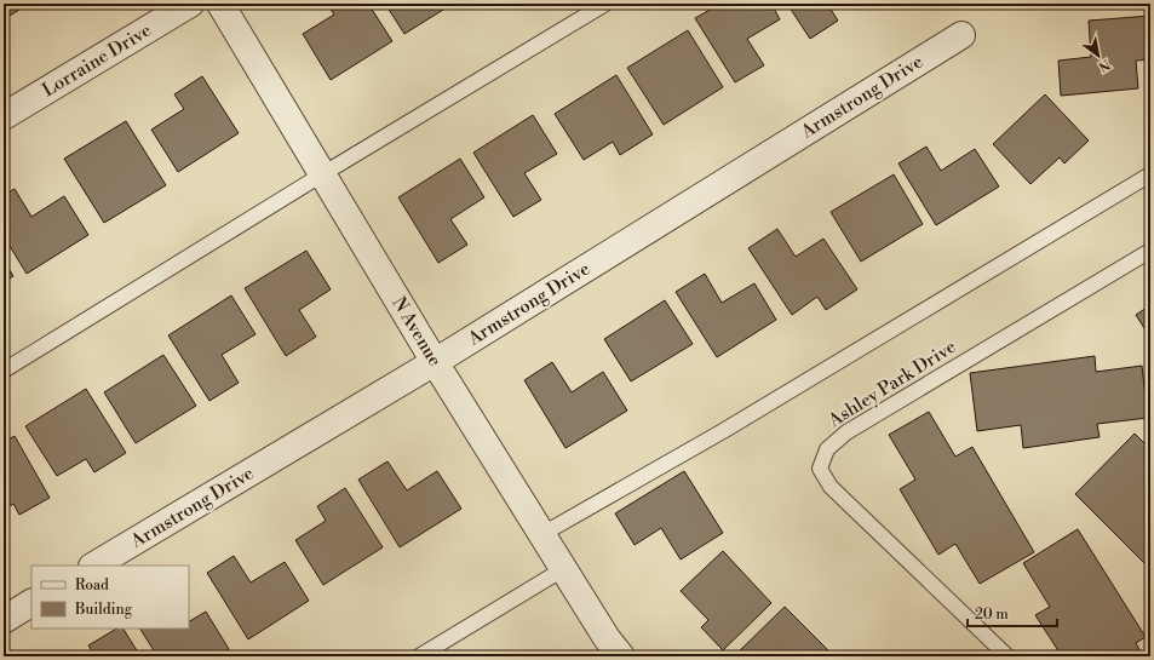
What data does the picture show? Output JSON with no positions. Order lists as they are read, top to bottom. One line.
{"streets":{"street":["Lorraine Drive","Armstrong Drive","N Avenue"],"lane":["Ashley Park Drive"]},"crossings":[["Armstrong Drive","N Avenue"]],"legend":["Road","Building"],"scale_bar":"20 m","north":"bottom right"}
